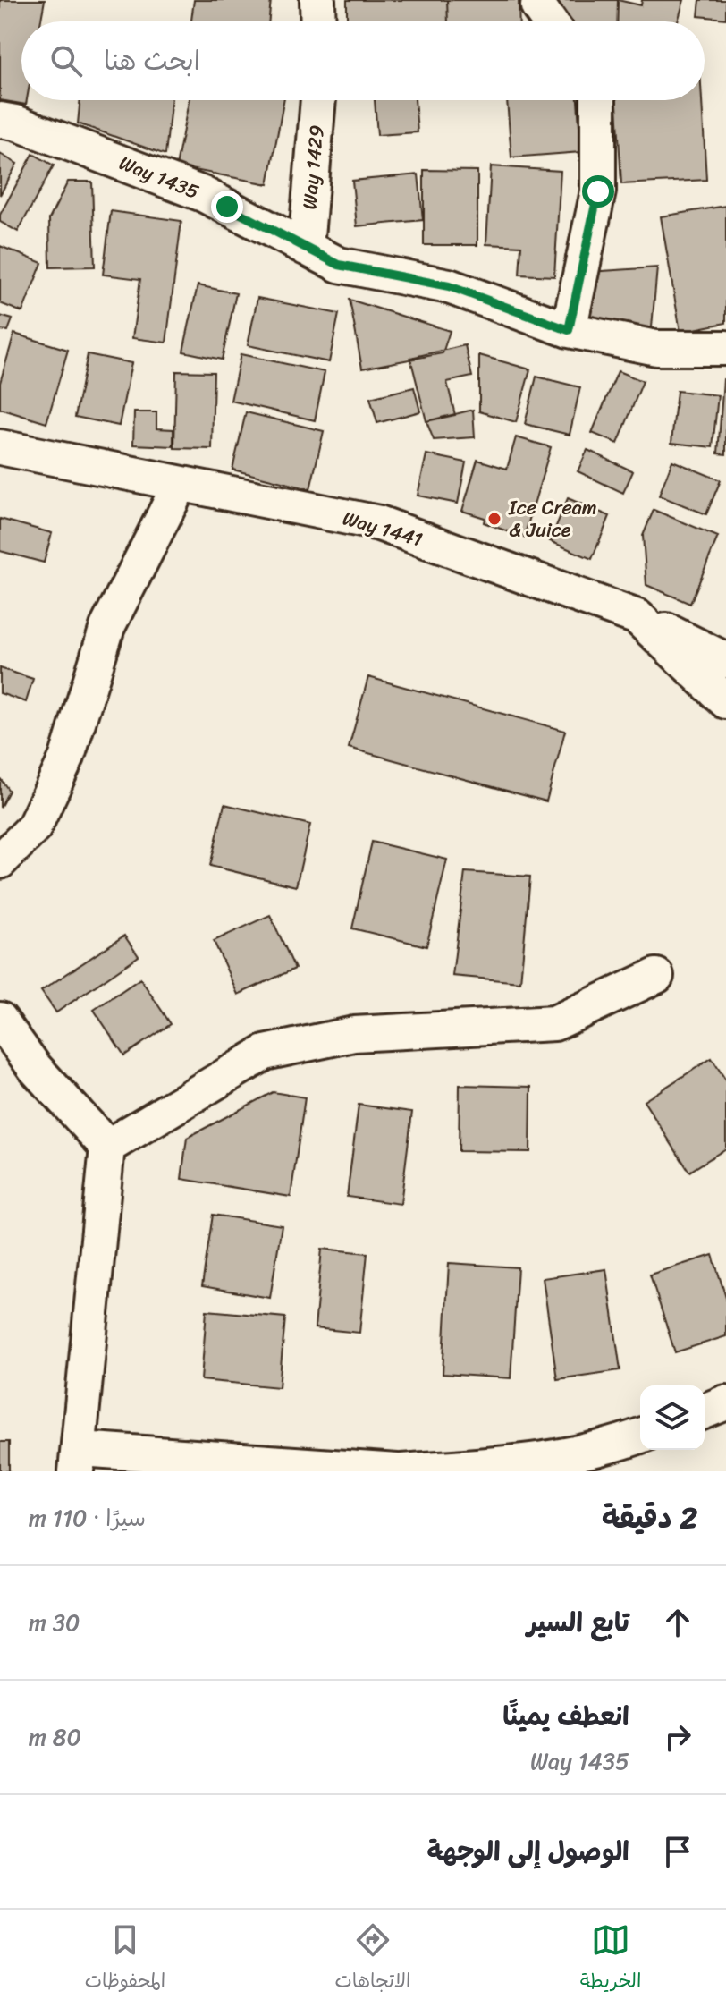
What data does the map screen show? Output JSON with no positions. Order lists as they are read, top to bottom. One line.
{"streets":{"street":["Way 1429","Way 1435","Way 1441"]},"crossings":[["Way 1429","Way 1435"]],"places":["Ice Cream & Juice"],"page":{"search":"ابحث هنا","heading":["2 دقيقة","سيرًا · 110 m"],"list":[["تابع السير","30 m"],["انعطف يمينًا","Way 1435","80 m"],"الوصول إلى الوجهة"],"nav":["الخريطة","الاتجاهات","المحفوظات"]}}
